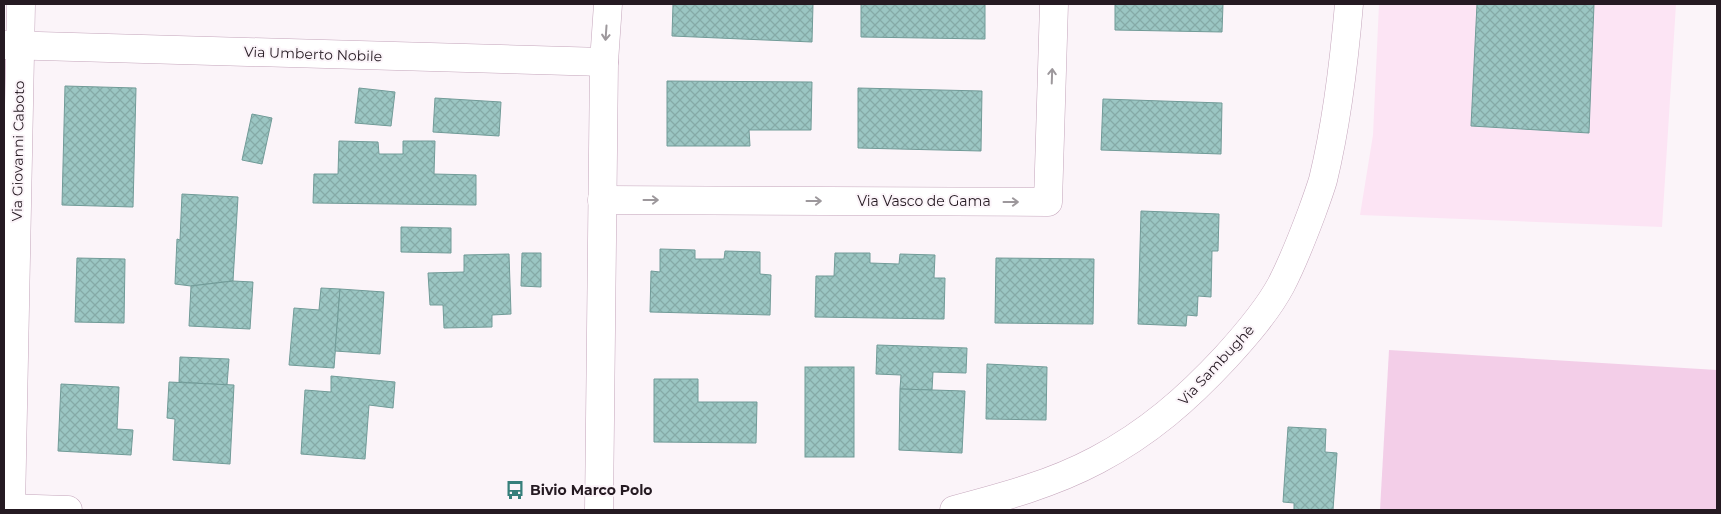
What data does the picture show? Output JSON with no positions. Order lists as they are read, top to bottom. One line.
{"streets":{"street":["Via Umberto Nobile","Via Giovanni Caboto","Via Vasco de Gama","Via Sambughè"]},"crossings":[["Via Umberto Nobile","Via Giovanni Caboto"]],"places":{"bus stop":["Bivio Marco Polo"]}}
